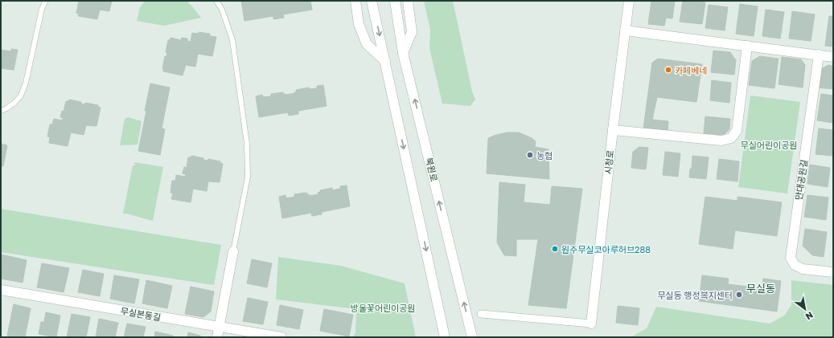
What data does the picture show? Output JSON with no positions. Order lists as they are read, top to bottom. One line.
{"streets":{"street":["시청로","북원로","만대공원길","무실본동길"]},"districts":["무실동"],"parks":["무실어린이공원","방울꽃어린이공원"],"places":["카페베네","농협","원주무실코아루허브288","무실동 행정복지센터"],"north":"bottom right"}
